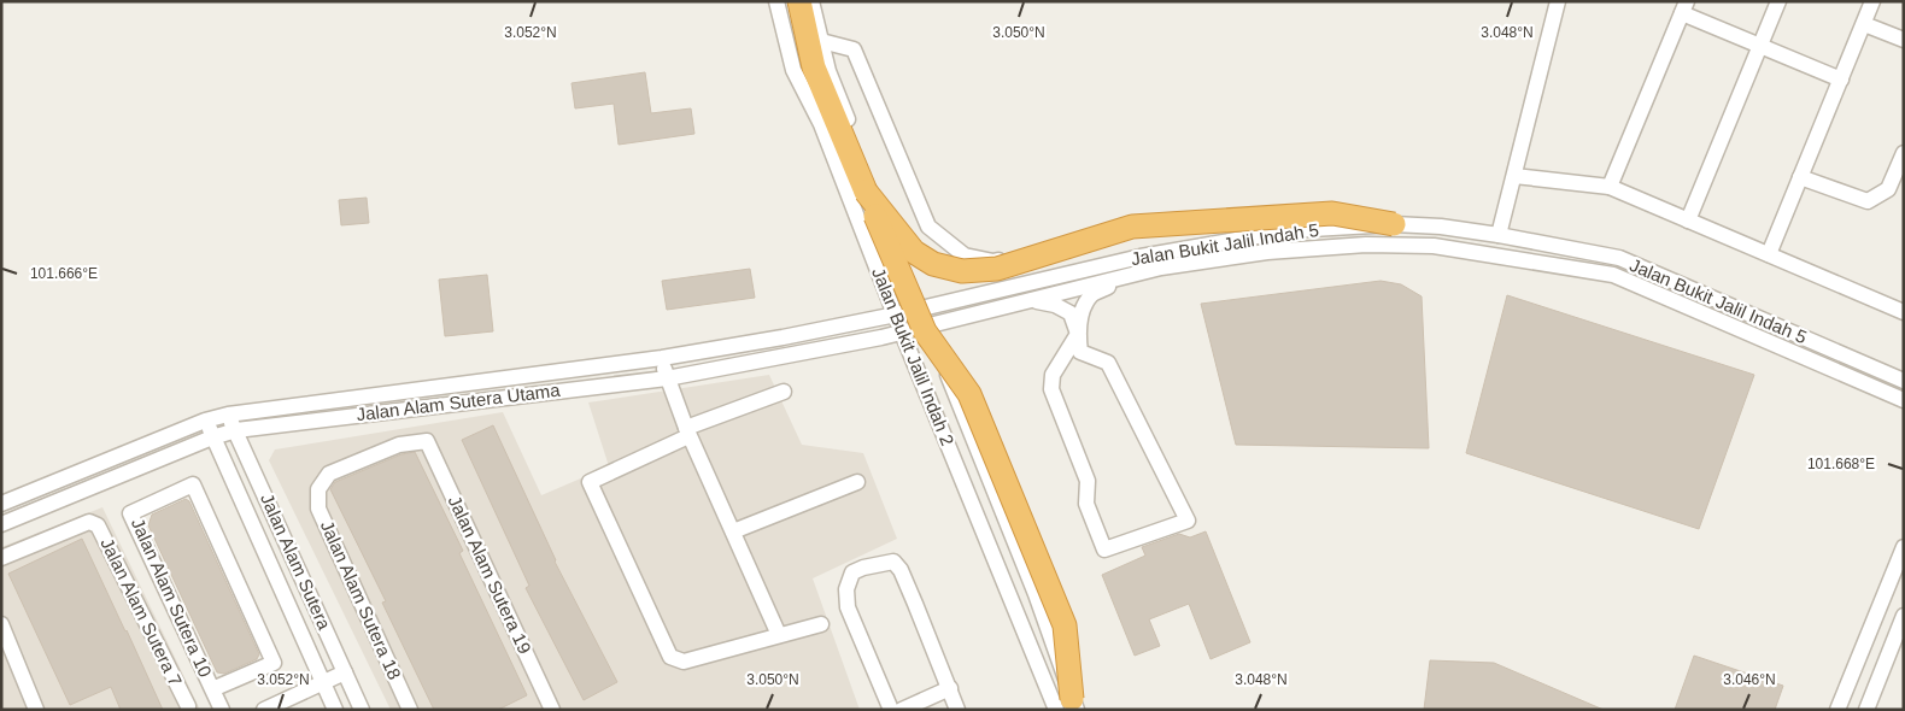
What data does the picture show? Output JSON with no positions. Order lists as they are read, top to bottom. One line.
{"streets":{"street":["Jalan Bukit Jalil Indah 5","Jalan Bukit Jalil Indah 2","Jalan Alam Sutera Utama","Jalan Alam Sutera","Jalan Alam Sutera 19","Jalan Alam Sutera 10","Jalan Alam Sutera 18","Jalan Alam Sutera 7"]},"crossings":[["Jalan Bukit Jalil Indah 5","Jalan Bukit Jalil Indah 2"],["Jalan Bukit Jalil Indah 5","Jalan Alam Sutera Utama"],["Jalan Bukit Jalil Indah 2","Jalan Alam Sutera Utama"],["Jalan Alam Sutera Utama","Jalan Alam Sutera"],["Jalan Alam Sutera 19","Jalan Alam Sutera 18"]],"coordinates":["3.052°N","3.050°N","3.048°N","101.666°E","101.668°E","3.046°N"]}
